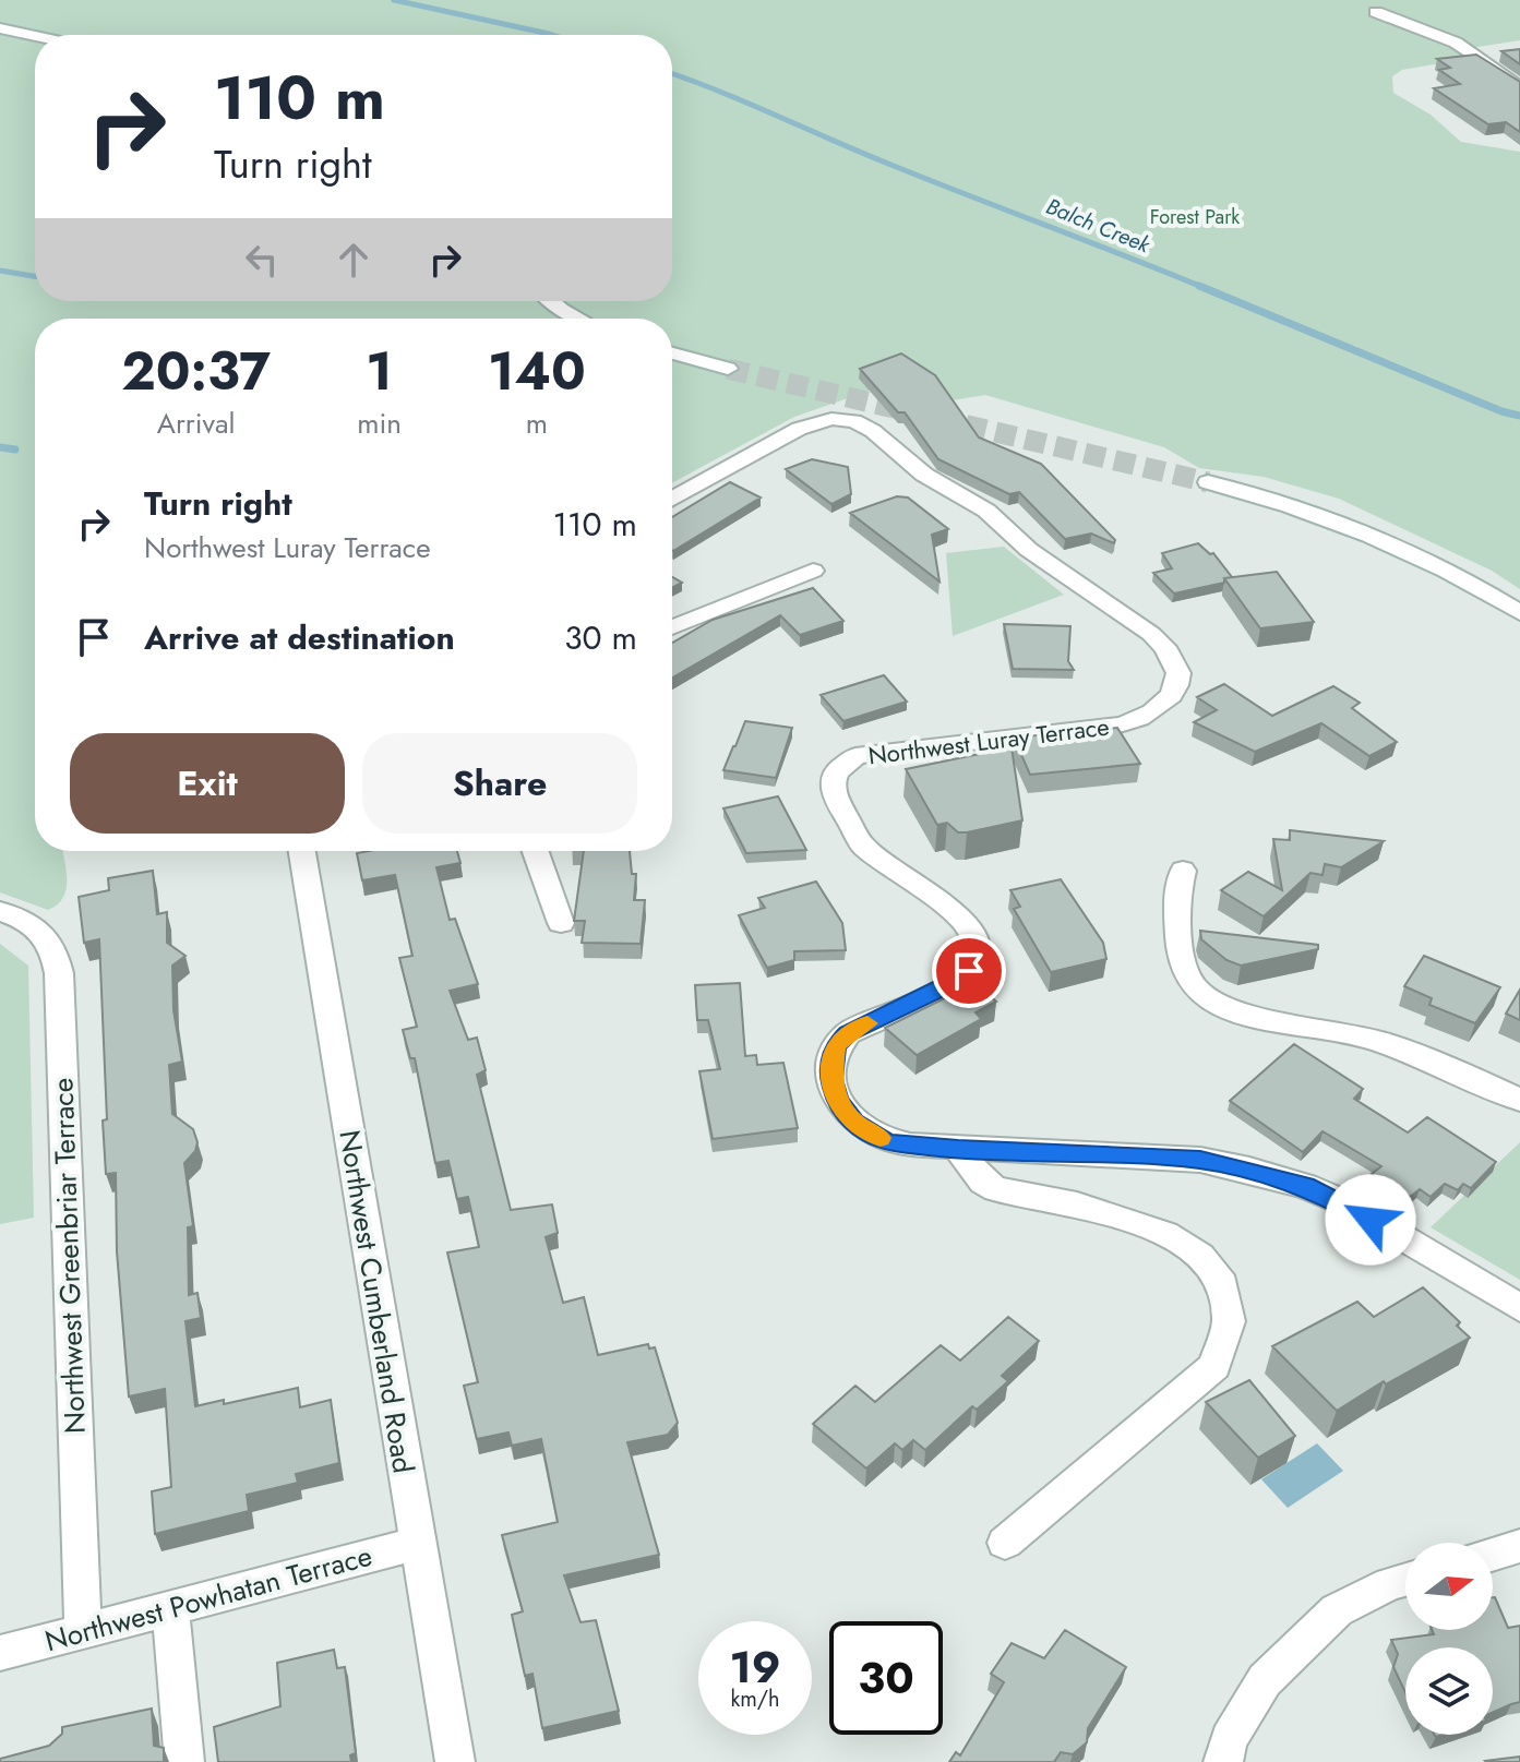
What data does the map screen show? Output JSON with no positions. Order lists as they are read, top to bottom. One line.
{"streets":{"street":["Northwest Luray Terrace","Northwest Greenbriar Terrace","Northwest Cumberland Road","Northwest Powhatan Terrace"]},"crossings":[["Northwest Greenbriar Terrace","Northwest Powhatan Terrace"],["Northwest Cumberland Road","Northwest Powhatan Terrace"]],"water":["Balch Creek"],"parks":["Forest Park"],"north":"right","page":{"turn":["110 m","Turn right"],"eta":["20:37","Arrival","1","min","140","m"],"list":[{"name":"Turn right","note":"Northwest Luray Terrace","value":"110 m"},{"name":"Arrive at destination","value":"30 m"}],"buttons":["Exit","Share"],"speed":"19 km/h","limit":"30"}}
